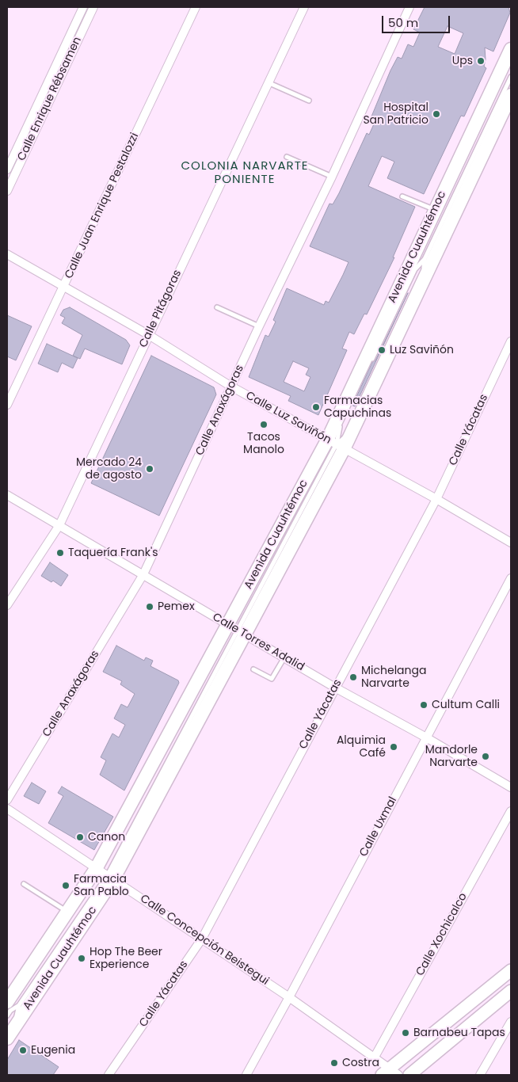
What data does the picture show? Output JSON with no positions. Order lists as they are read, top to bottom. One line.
{"streets":{"main road":["Avenida Cuauhtémoc"],"street":["Calle Enrique Rébsamen","Calle Juan Enrique Pestalozzi","Calle Pitágoras","Calle Anaxágoras","Calle Luz Saviñón","Calle Yácatas","Calle Torres Adalid","Calle Uxmal","Calle Xochicalco","Calle Concepción Beistegui"]},"crossings":[["Calle Juan Enrique Pestalozzi","Calle Luz Saviñón"],["Avenida Cuauhtémoc","Calle Luz Saviñón"],["Avenida Cuauhtémoc","Calle Torres Adalid"],["Avenida Cuauhtémoc","Calle Concepción Beistegui"],["Calle Pitágoras","Calle Luz Saviñón"],["Calle Pitágoras","Calle Torres Adalid"],["Calle Anaxágoras","Calle Luz Saviñón"],["Calle Anaxágoras","Calle Torres Adalid"],["Calle Luz Saviñón","Calle Yácatas"],["Calle Yácatas","Calle Torres Adalid"],["Calle Yácatas","Calle Concepción Beistegui"],["Calle Torres Adalid","Calle Uxmal"],["Calle Uxmal","Calle Concepción Beistegui"],["Calle Xochicalco","Calle Concepción Beistegui"]],"districts":["COLONIA NARVARTE PONIENTE"],"places":["Ups","Hospital San Patricio","Luz Saviñón","Farmacias Capuchinas","Tacos Manolo","Mercado 24 de agosto","Taquería Frank's","Pemex","Michelanga Narvarte","Cultum Calli","Alquimia Café","Mandorle Narvarte","Canon","Farmacia San Pablo","Hop The Beer Experience","Barnabeu Tapas","Eugenia","Costra"],"scale_bar":"50 m"}
